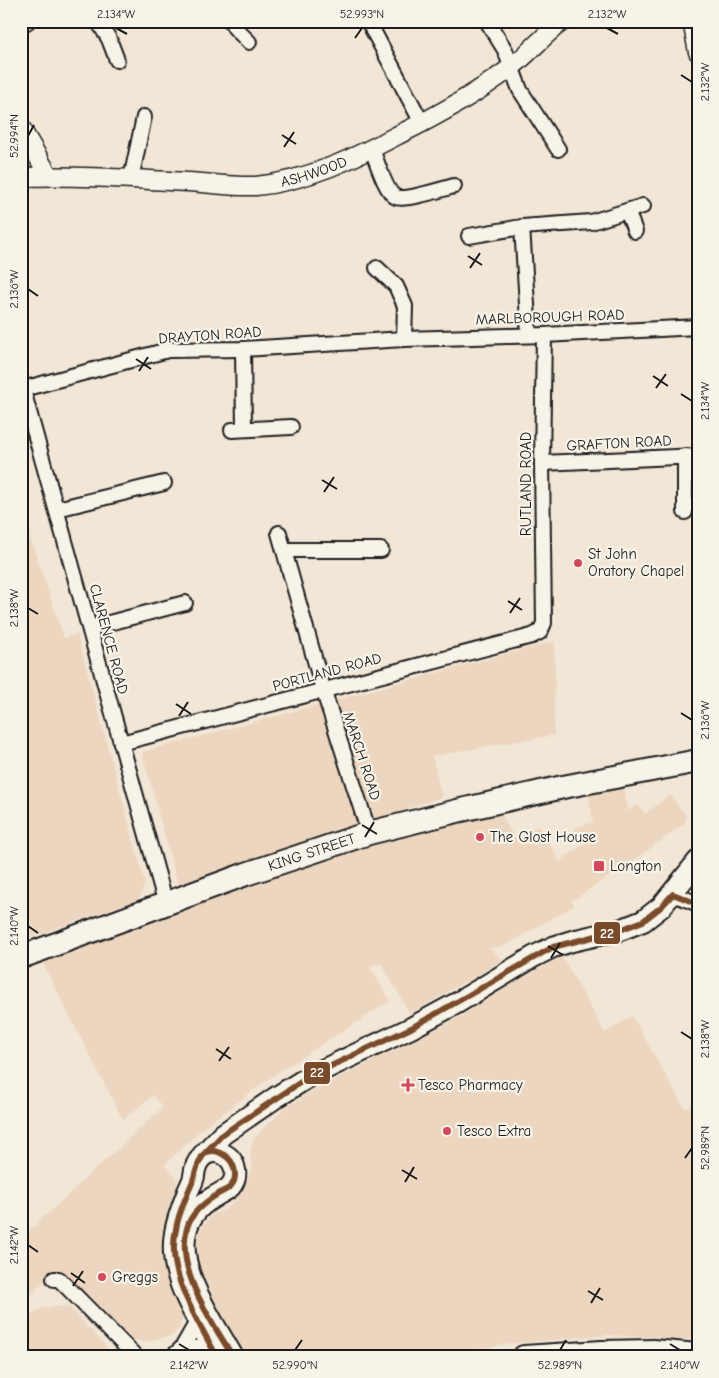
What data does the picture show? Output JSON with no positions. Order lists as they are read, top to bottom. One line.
{"streets":{"main road":["KING STREET"],"street":["ASHWOOD","MARLBOROUGH ROAD","DRAYTON ROAD","GRAFTON ROAD","RUTLAND ROAD","CLARENCE ROAD","PORTLAND ROAD","MARCH ROAD"]},"crossings":[["MARLBOROUGH ROAD","DRAYTON ROAD"],["MARLBOROUGH ROAD","RUTLAND ROAD"],["DRAYTON ROAD","CLARENCE ROAD"],["GRAFTON ROAD","RUTLAND ROAD"],["RUTLAND ROAD","PORTLAND ROAD"],["CLARENCE ROAD","PORTLAND ROAD"],["CLARENCE ROAD","KING STREET"],["PORTLAND ROAD","MARCH ROAD"],["MARCH ROAD","KING STREET"]],"places":{"other":["St John Oratory Chapel","The Glost House","Tesco Extra","Greggs"],"transit":["Longton"],"health":["Tesco Pharmacy"]},"lines":["transit line 22"],"coordinates":["2.134°W","52.993°N","2.132°W","52.994°N","2.136°W","2.138°W","2.140°W","52.989°N","2.142°W","52.990°N"]}
